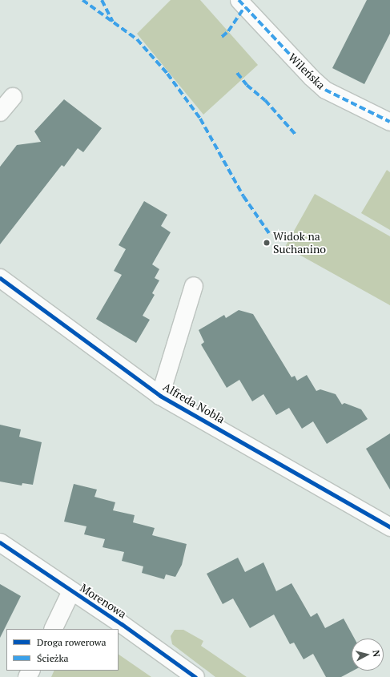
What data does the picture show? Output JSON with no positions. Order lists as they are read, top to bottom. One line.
{"streets":{"street":["Wileńska","Alfreda Nobla","Morenowa"]},"places":["Widok na Suchanino"],"legend":["Droga rowerowa","Ścieżka"],"north":"right"}
